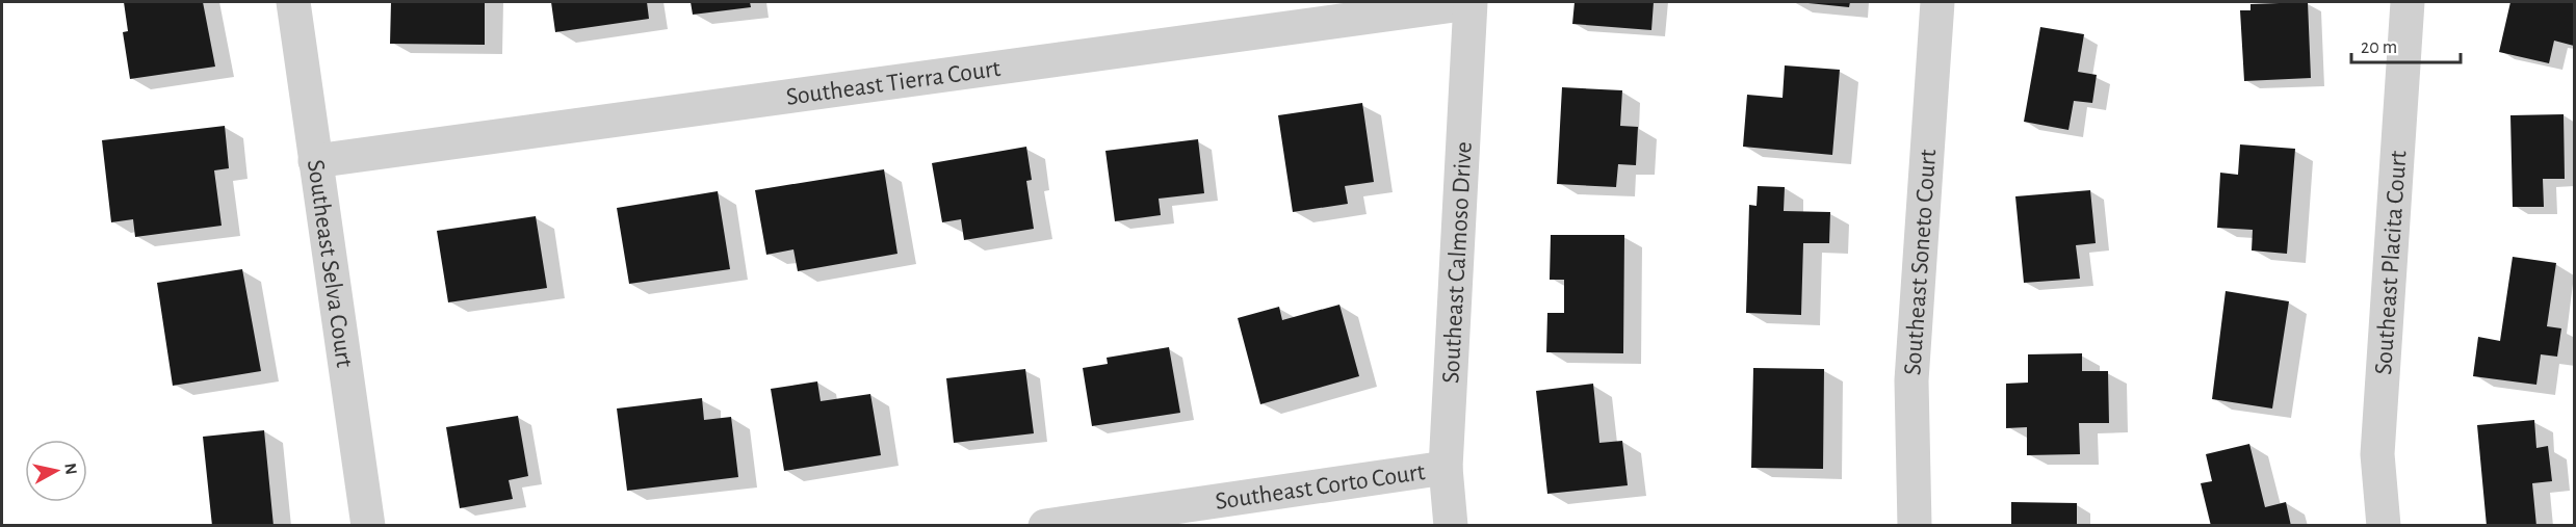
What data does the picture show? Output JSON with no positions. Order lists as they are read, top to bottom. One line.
{"streets":{"street":["Southeast Tierra Court","Southeast Soneto Court","Southeast Selva Court","Southeast Calmoso Drive","Southeast Placita Court","Southeast Corto Court"]},"crossings":[["Southeast Tierra Court","Southeast Selva Court"],["Southeast Tierra Court","Southeast Calmoso Drive"],["Southeast Calmoso Drive","Southeast Corto Court"]],"scale_bar":"20 m","north":"right"}
